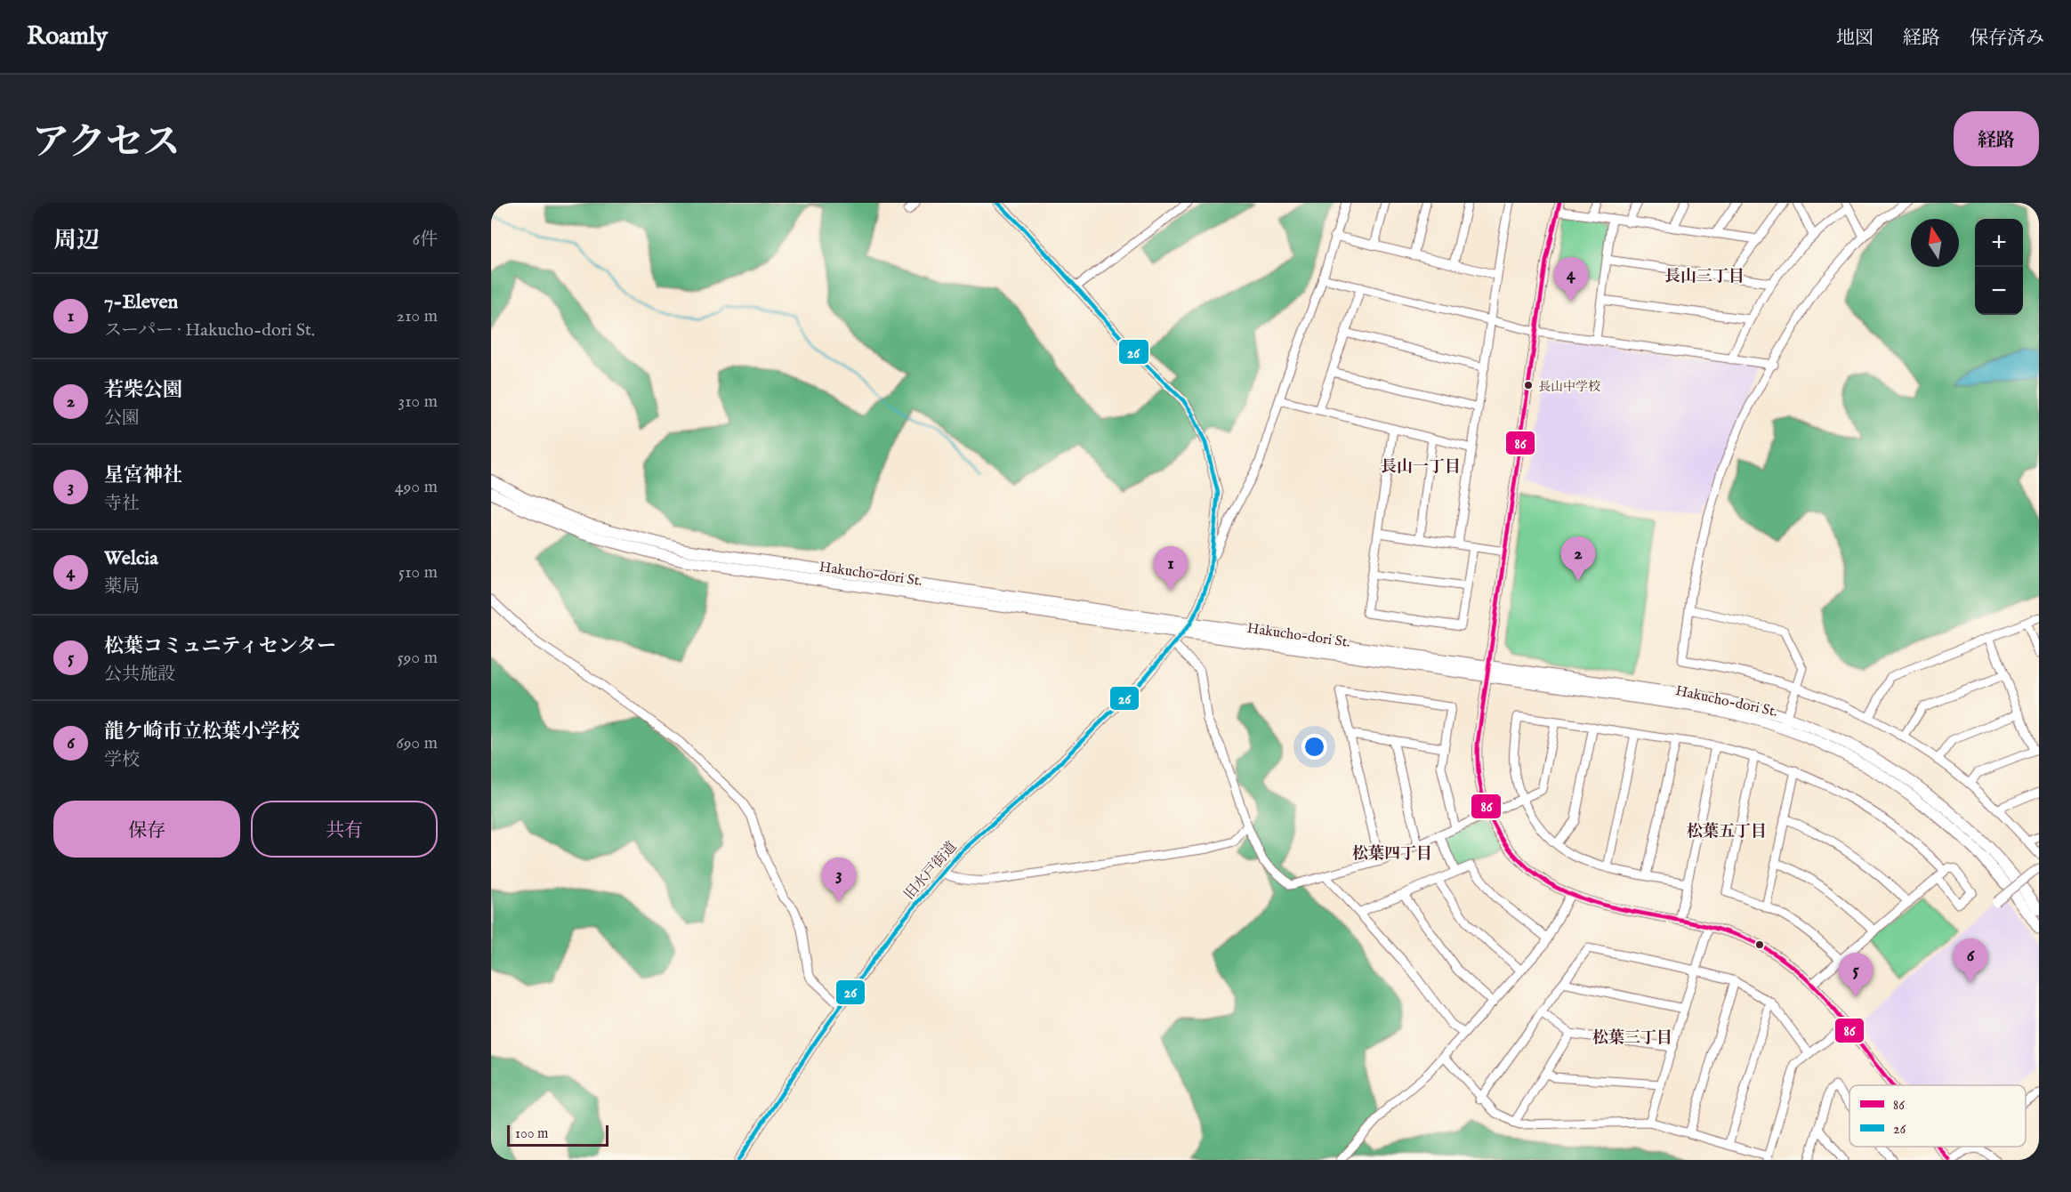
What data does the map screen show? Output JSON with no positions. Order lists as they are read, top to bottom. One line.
{"streets":{"main road":["Hakucho-dori St."],"street":["旧水戸街道"]},"crossings":[["Hakucho-dori St.","旧水戸街道"]],"districts":["長山三丁目","長山一丁目","松葉五丁目","松葉四丁目","松葉三丁目"],"places":["長山中学校"],"lines":["transit line 86","transit line 26"],"legend":["86","26"],"scale_bar":"100 m","north":"top","page":{"header":"Roamly","nav":["地図","経路","保存済み"],"title":"アクセス","buttons":["経路",["保存","共有"]],"heading":["周辺","6件"],"map_buttons":["+","−"],"pins":["4","2","1","3","6","5"],"list":[{"mark":"1","name":"7-Eleven","note":"スーパー · Hakucho-dori St.","value":"210 m"},{"mark":"2","name":"若柴公園","note":"公園","value":"310 m"},{"mark":"3","name":"星宮神社","note":"寺社","value":"490 m"},{"mark":"4","name":"Welcia","note":"薬局","value":"510 m"},{"mark":"5","name":"松葉コミュニティセンター","note":"公共施設","value":"590 m"},{"mark":"6","name":"龍ケ崎市立松葉小学校","note":"学校","value":"690 m"}],"scale":"100 m"}}
